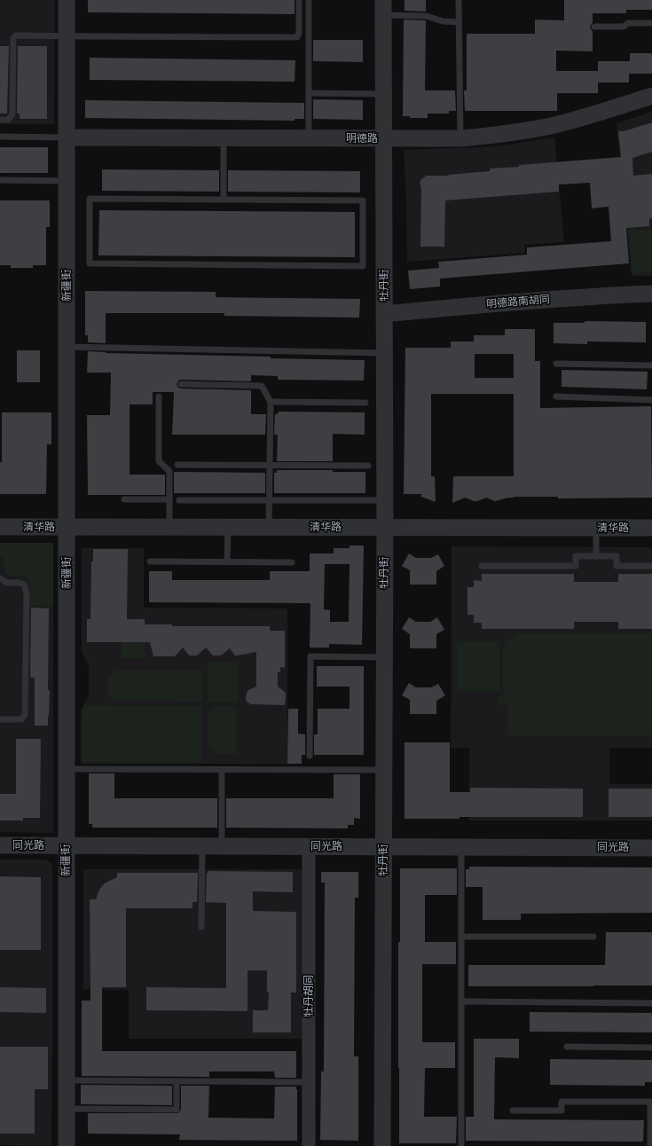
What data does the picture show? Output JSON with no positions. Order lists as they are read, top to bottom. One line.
{"streets":{"street":["明德路","新疆街","牡丹街","明德路南胡同","清华路","同光路","牡丹胡同"]},"crossings":[["明德路","新疆街"],["明德路","牡丹街"],["新疆街","清华路"],["新疆街","同光路"],["牡丹街","明德路南胡同"],["牡丹街","清华路"],["牡丹街","同光路"],["同光路","牡丹胡同"]]}
